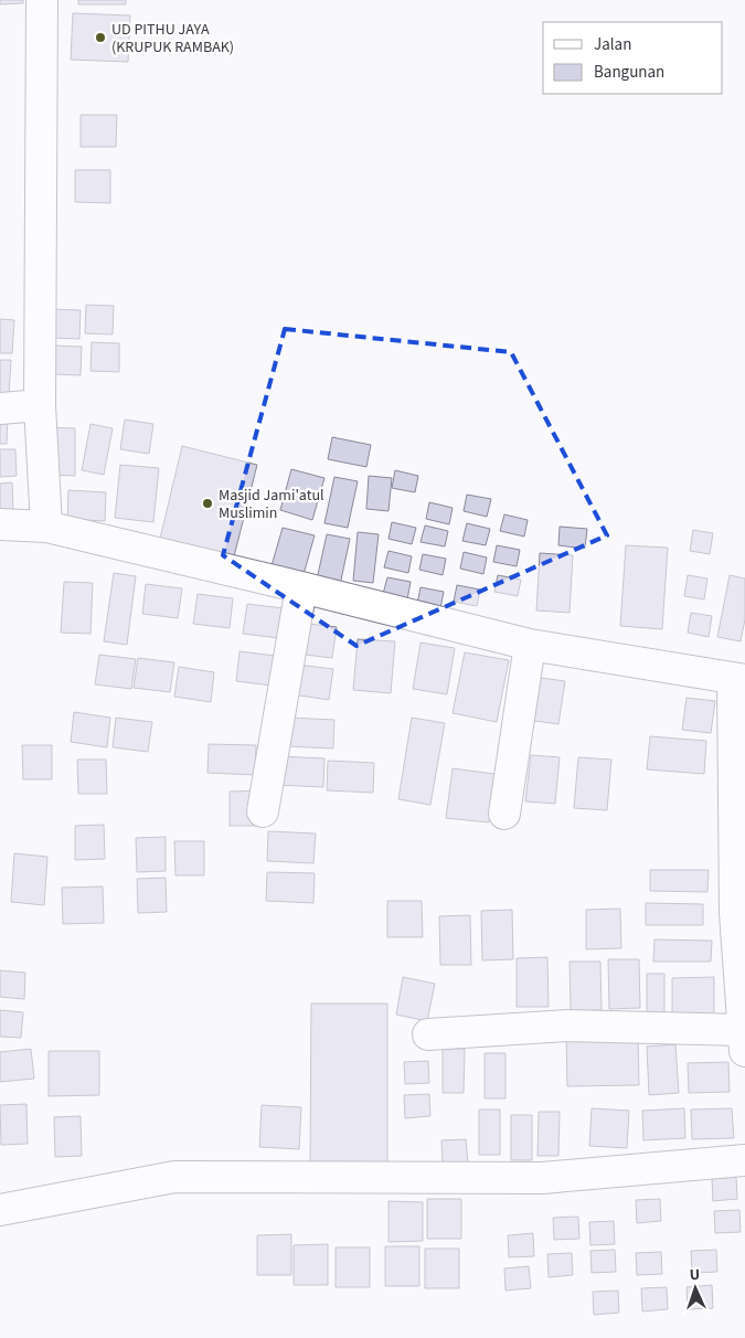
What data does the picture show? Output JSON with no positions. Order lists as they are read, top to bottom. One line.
{"places":["UD PITHU JAYA (KRUPUK RAMBAK)","Masjid Jami'atul Muslimin"],"legend":["Jalan","Bangunan"],"north":"top"}
